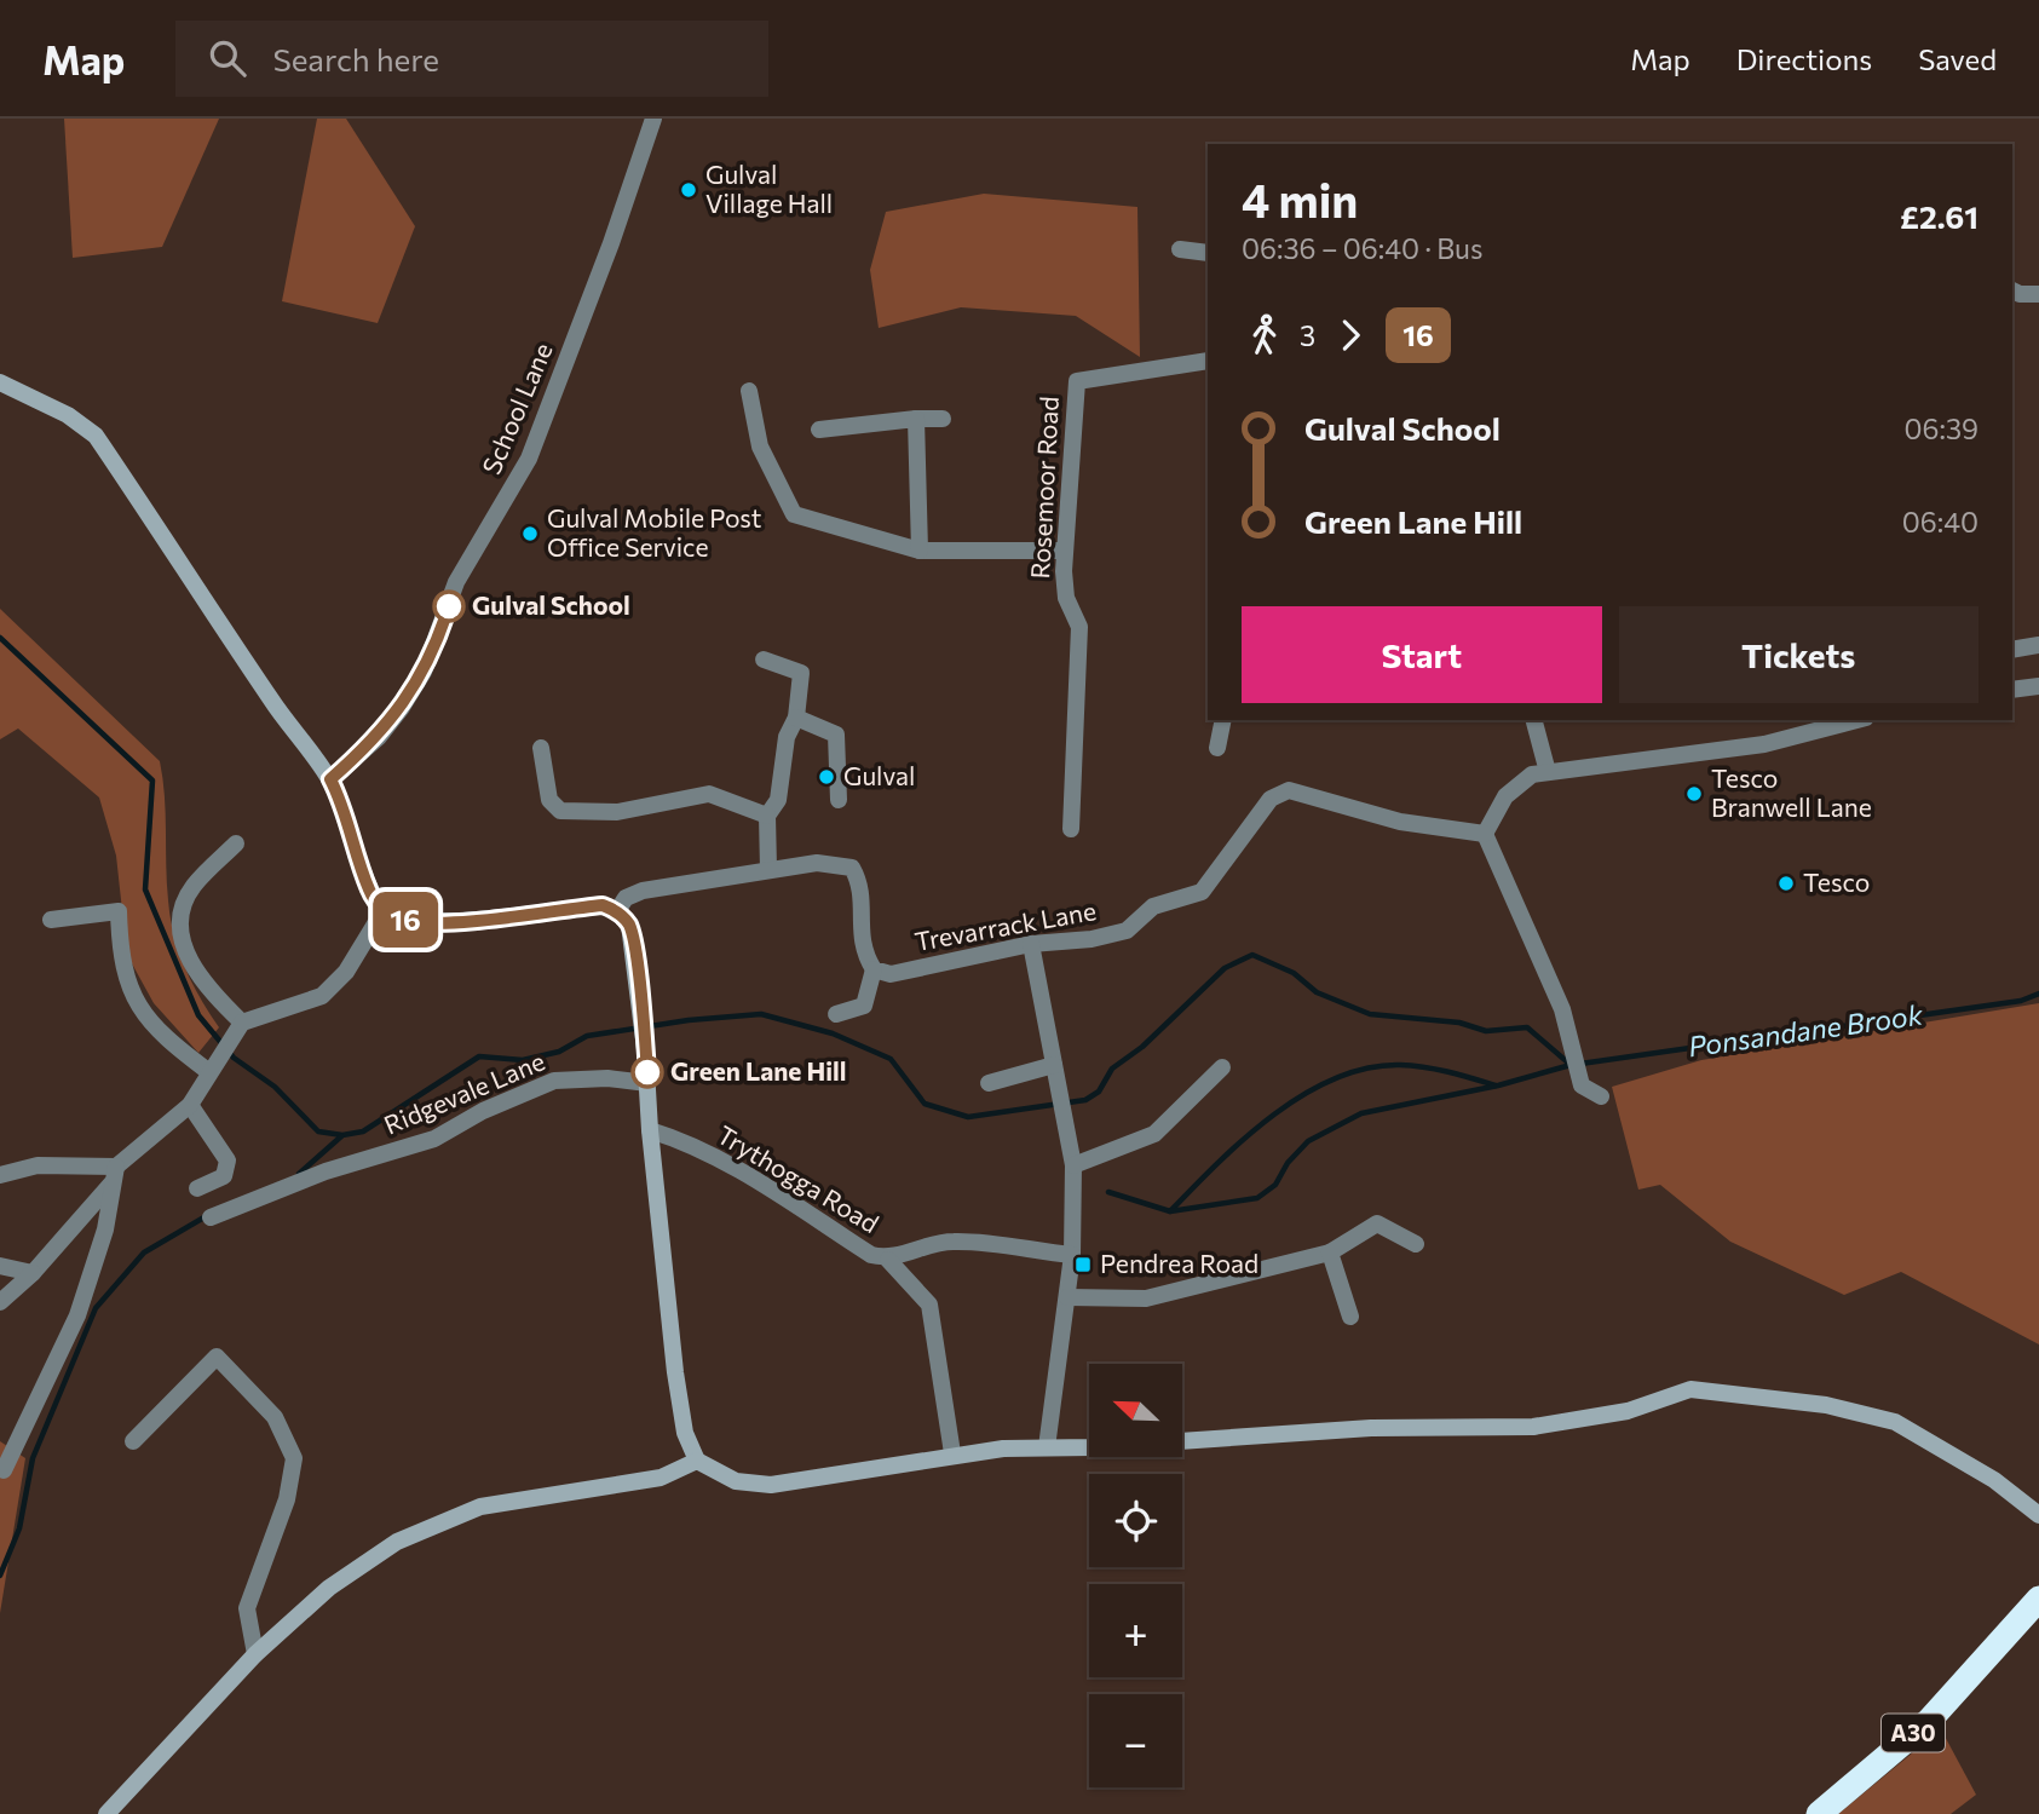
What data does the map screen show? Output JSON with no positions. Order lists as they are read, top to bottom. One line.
{"streets":{"highway":["A30"],"street":["School Lane","Rosemoor Road","Trevarrack Lane","Ridgevale Lane","Trythogga Road"]},"water":["Ponsandane Brook"],"places":{"other":["Gulval Village Hall","Gulval Mobile Post Office Service","Gulval School","Gulval","Tesco Branwell Lane","Tesco","Green Lane Hill"],"transit":["Pendrea Road"]},"lines":["bus line 16"],"north":"top left","page":{"header":"Map","search":"Search here","nav":["Map","Directions","Saved"],"on_map":"16","heading":["4 min","06:36 – 06:40 · Bus","£2.61"],"legs":["3","16"],"list":[{"name":"Gulval School","value":"06:39"},{"name":"Green Lane Hill","value":"06:40"}],"buttons":["Start","Tickets"],"map_buttons":["+","−"]}}
